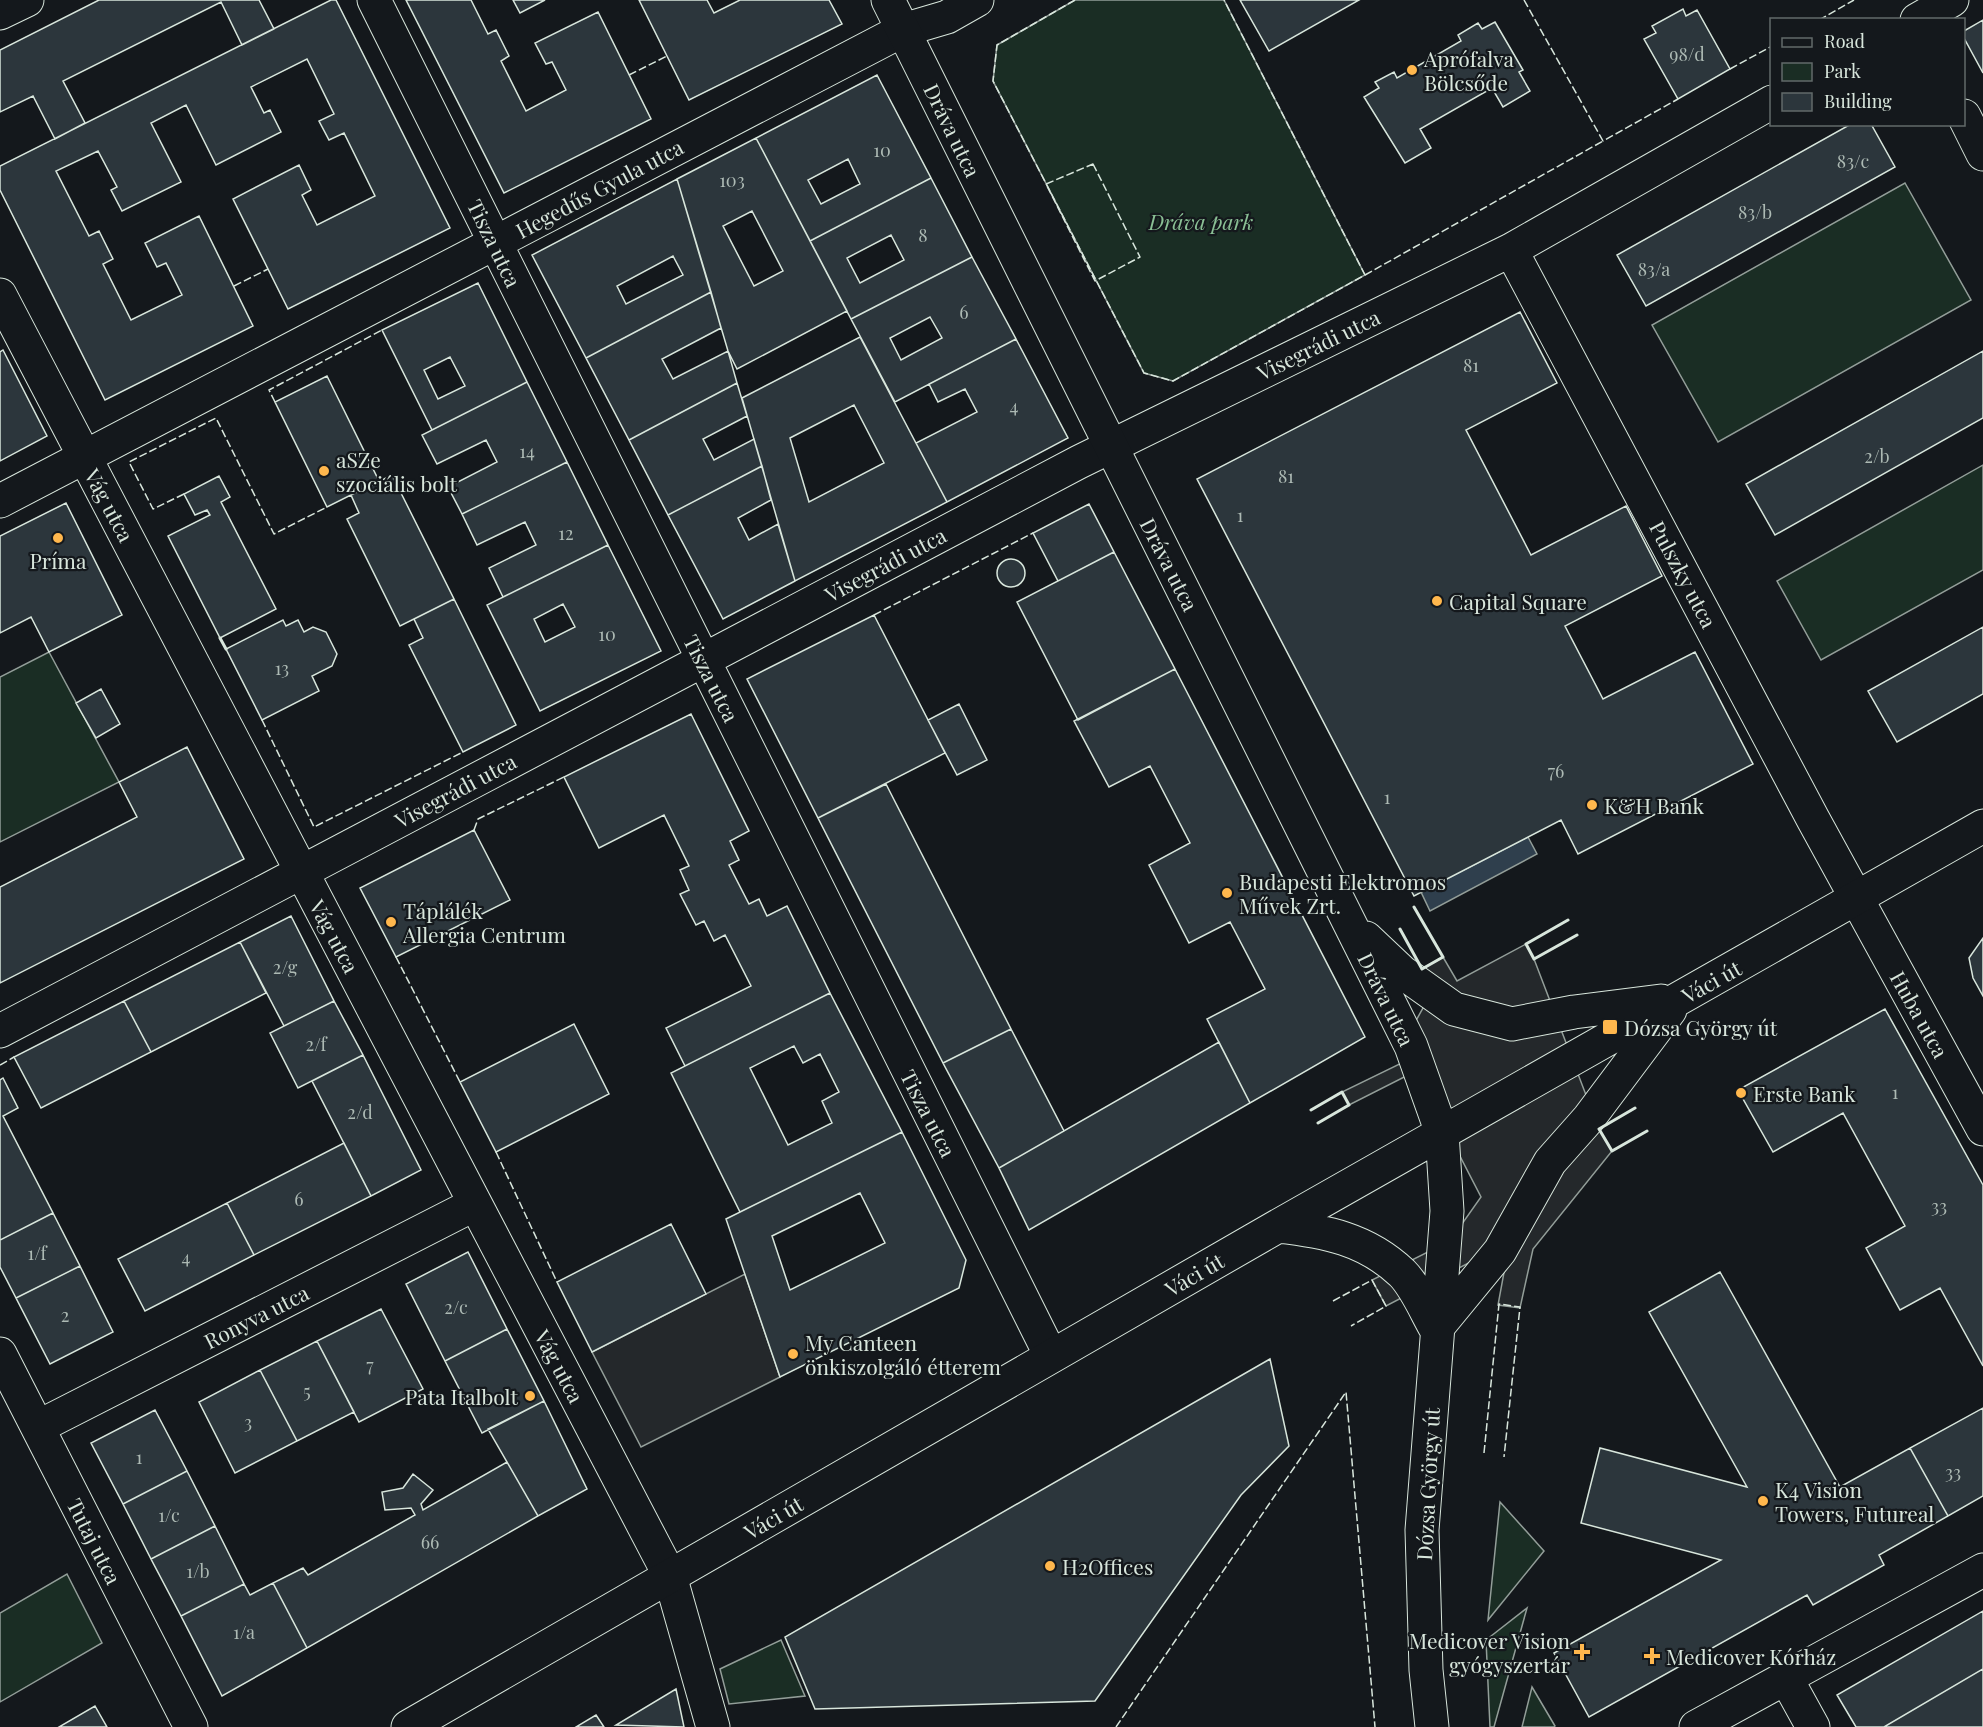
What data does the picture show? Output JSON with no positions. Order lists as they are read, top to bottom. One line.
{"streets":{"street":["Dráva utca","Hegedűs Gyula utca","Tisza utca","Visegrádi utca","Vág utca","Pulszky utca","Váci út","Huba utca","Ronyva utca","Dózsa György út","Tutaj utca"]},"crossings":[["Dráva utca","Hegedűs Gyula utca"],["Dráva utca","Visegrádi utca"],["Dráva utca","Váci út"],["Dráva utca","Dózsa György út"],["Hegedűs Gyula utca","Tisza utca"],["Hegedűs Gyula utca","Vág utca"],["Tisza utca","Visegrádi utca"],["Tisza utca","Váci út"],["Visegrádi utca","Vág utca"],["Visegrádi utca","Pulszky utca"],["Vág utca","Váci út"],["Vág utca","Ronyva utca"],["Pulszky utca","Váci út"],["Pulszky utca","Huba utca"],["Váci út","Huba utca"],["Váci út","Dózsa György út"],["Ronyva utca","Tutaj utca"]],"parks":["Dráva park"],"places":{"other":["Aprófalva Bölcsőde","aSZe szociális bolt","Príma","Capital Square","K&H Bank","Budapesti Elektromos Művek Zrt.","Táplálék Allergia Centrum","Erste Bank","My Canteen önkiszolgáló étterem","Pata Italbolt","K4 Vision Towers, Futureal","H2Offices"],"transit":["Dózsa György út"],"health":["Medicover Vision gyógyszertár","Medicover Kórház"]},"house_numbers":["98/d","10","83/c","103","83/b","8","83/a","6","81","4","14","2/b","81","1","12","10","13","76","1","2/g","2/f","1","2/d","6","33","1/f","4","2/c","2","7","5","3","1","33","1/c","66","1/b","1/a"],"legend":["Road","Park","Building"]}
